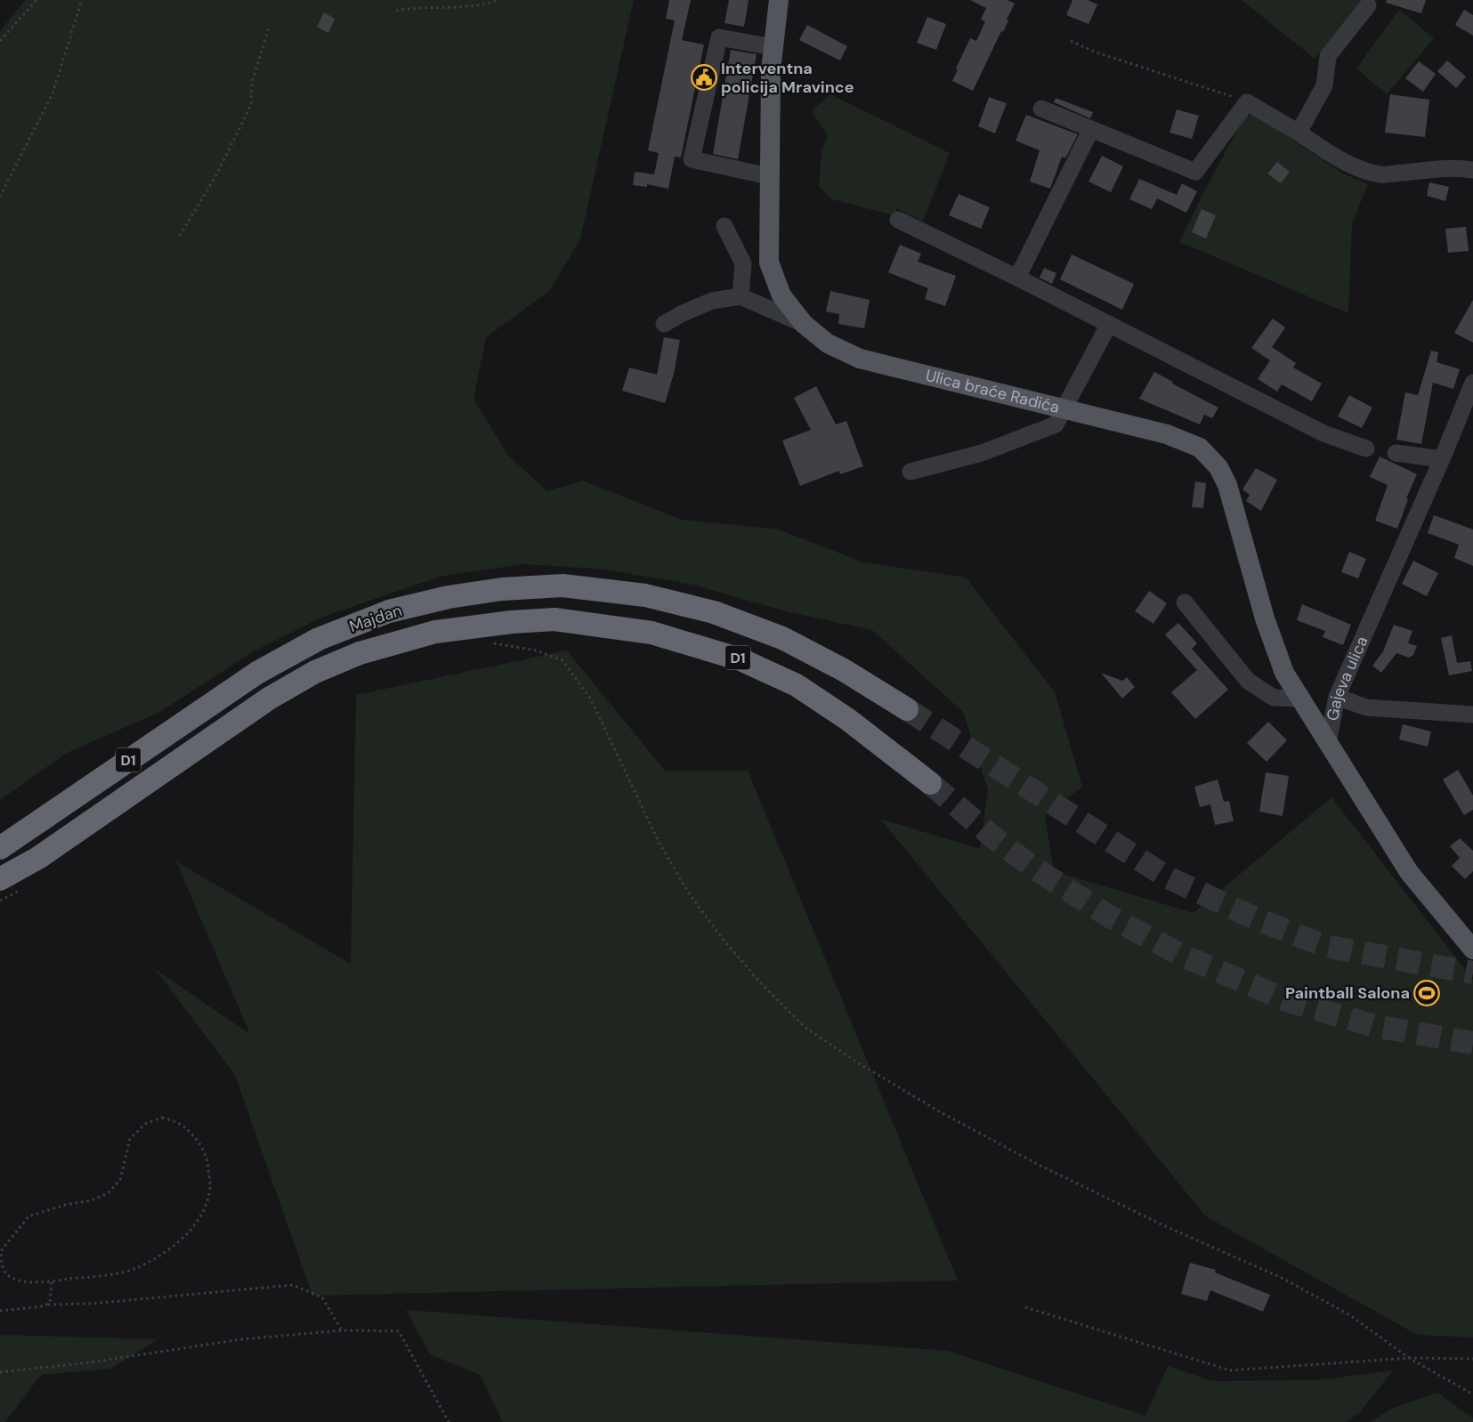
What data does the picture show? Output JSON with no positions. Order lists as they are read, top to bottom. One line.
{"streets":{"highway":["Majdan","D1"],"main road":["Ulica braće Radića"],"street":["Gajeva ulica"]},"crossings":[["Ulica braće Radića","Gajeva ulica"]],"places":{"public building":["Interventna policija Mravince"],"sports":["Paintball Salona"]}}
